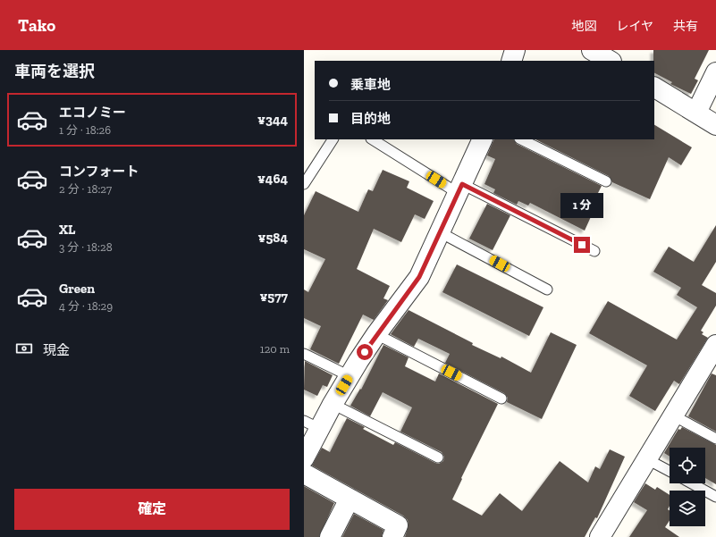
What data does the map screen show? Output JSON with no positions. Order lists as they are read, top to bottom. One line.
{"page":{"header":"Tako","nav":["地図","レイヤ","共有"],"heading":"車両を選択","banner":["乗車地","目的地"],"list":[{"name":"エコノミー","note":"1 分 · 18:26","value":"¥344"},{"name":"コンフォート","note":"2 分 · 18:27","value":"¥464"},{"name":"XL","note":"3 分 · 18:28","value":"¥584"},{"name":"Green","note":"4 分 · 18:29","value":"¥577"}],"bubble":"1 分","pay":["現金","120 m"],"buttons":"確定"}}
